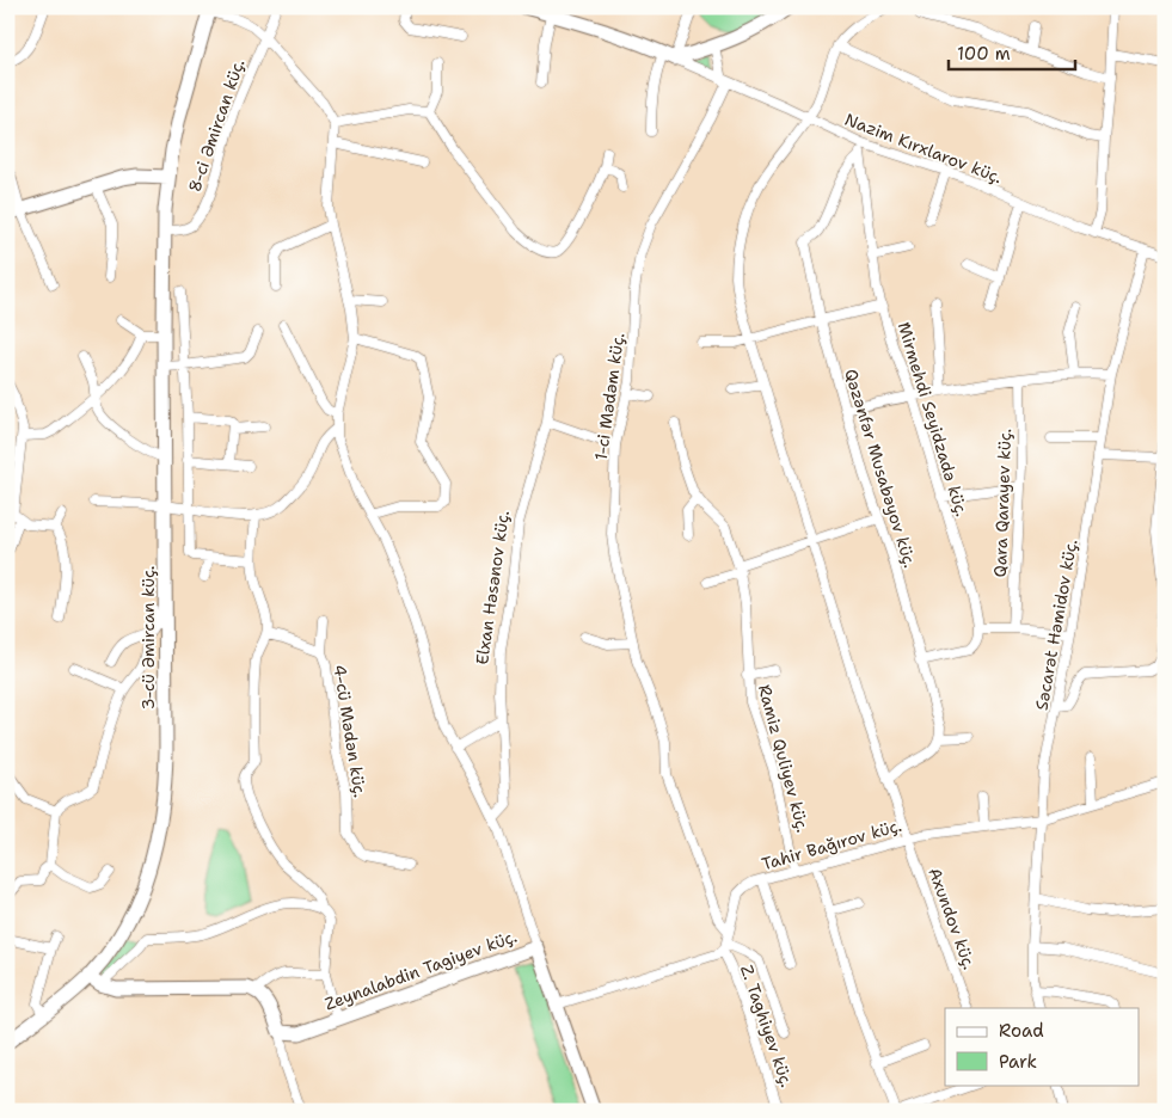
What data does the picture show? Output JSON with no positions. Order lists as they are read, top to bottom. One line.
{"streets":{"main road":["3-cü Əmircan küç.","Zeynalabdin Tagiyev küç."],"street":["8-ci Əmircan küç.","Nazim Kırxlarov küç.","1-ci Mədəm küç.","Mirmehdi Seyidzadə küç.","Qəzənfər Musabəyov küç.","Qara Qarayev küç.","Elxan Həsənov küç.","Səcarət Həmidov küç.","4-cü Mədən küç.","Ramiz Quliyev küç.","Tahir Bağırov küç.","Axundov küç.","Z. Taghiyev küç."]},"crossings":[["8-ci Əmircan küç.","3-cü Əmircan küç."],["Nazim Kırxlarov küç.","1-ci Mədəm küç."],["Nazim Kırxlarov küç.","Mirmehdi Seyidzadə küç."],["Nazim Kırxlarov küç.","Səcarət Həmidov küç."],["Nazim Kırxlarov küç.","Axundov küç."],["1-ci Mədəm küç.","Tahir Bağırov küç."],["Mirmehdi Seyidzadə küç.","Qəzənfər Musabəyov küç."],["Elxan Həsənov küç.","Zeynalabdin Tagiyev küç."],["Səcarət Həmidov küç.","Tahir Bağırov küç."],["Ramiz Quliyev küç.","Tahir Bağırov küç."],["Tahir Bağırov küç.","Axundov küç."],["Tahir Bağırov küç.","Z. Taghiyev küç."]],"legend":["Road","Park"],"scale_bar":"100 m"}
